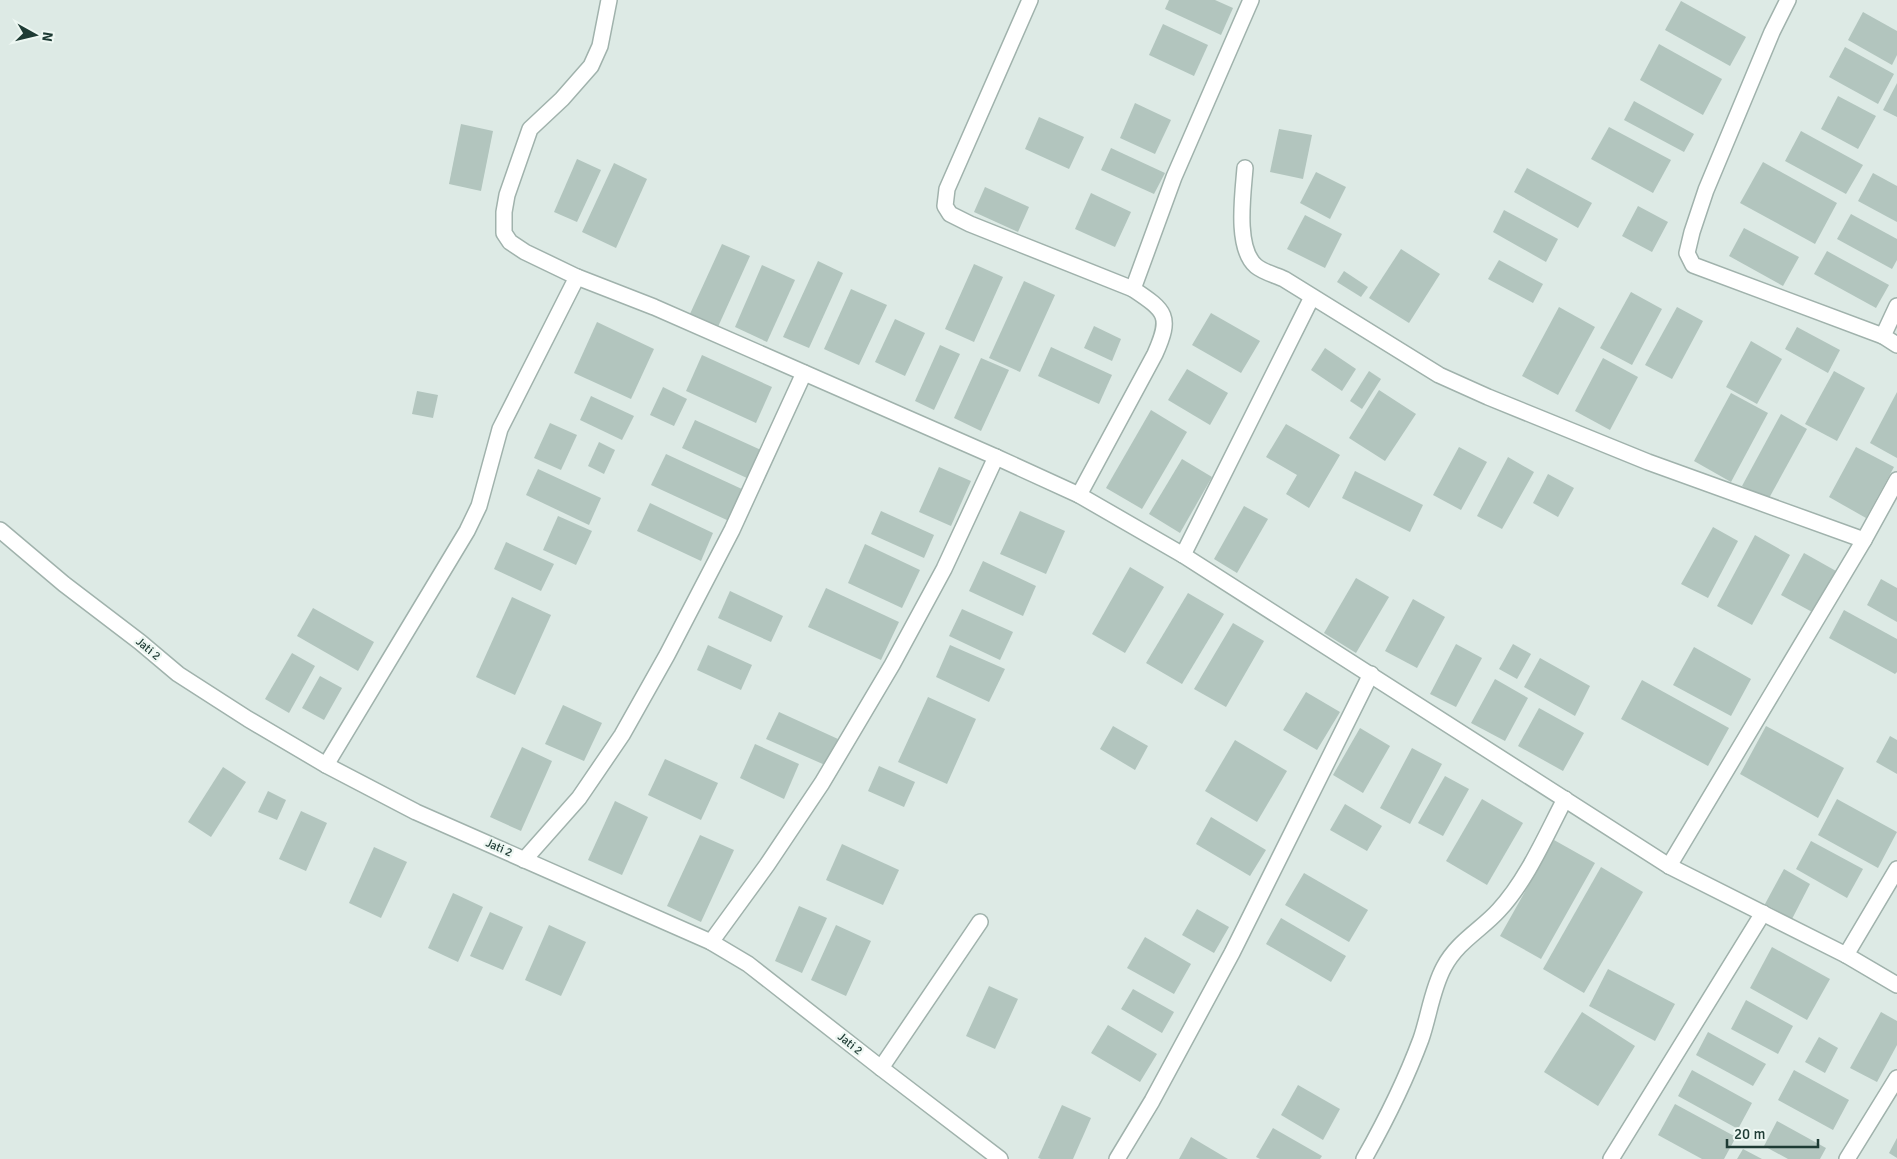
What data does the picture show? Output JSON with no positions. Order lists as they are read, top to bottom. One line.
{"streets":{"street":["Jati 2"]},"scale_bar":"20 m","north":"right"}
